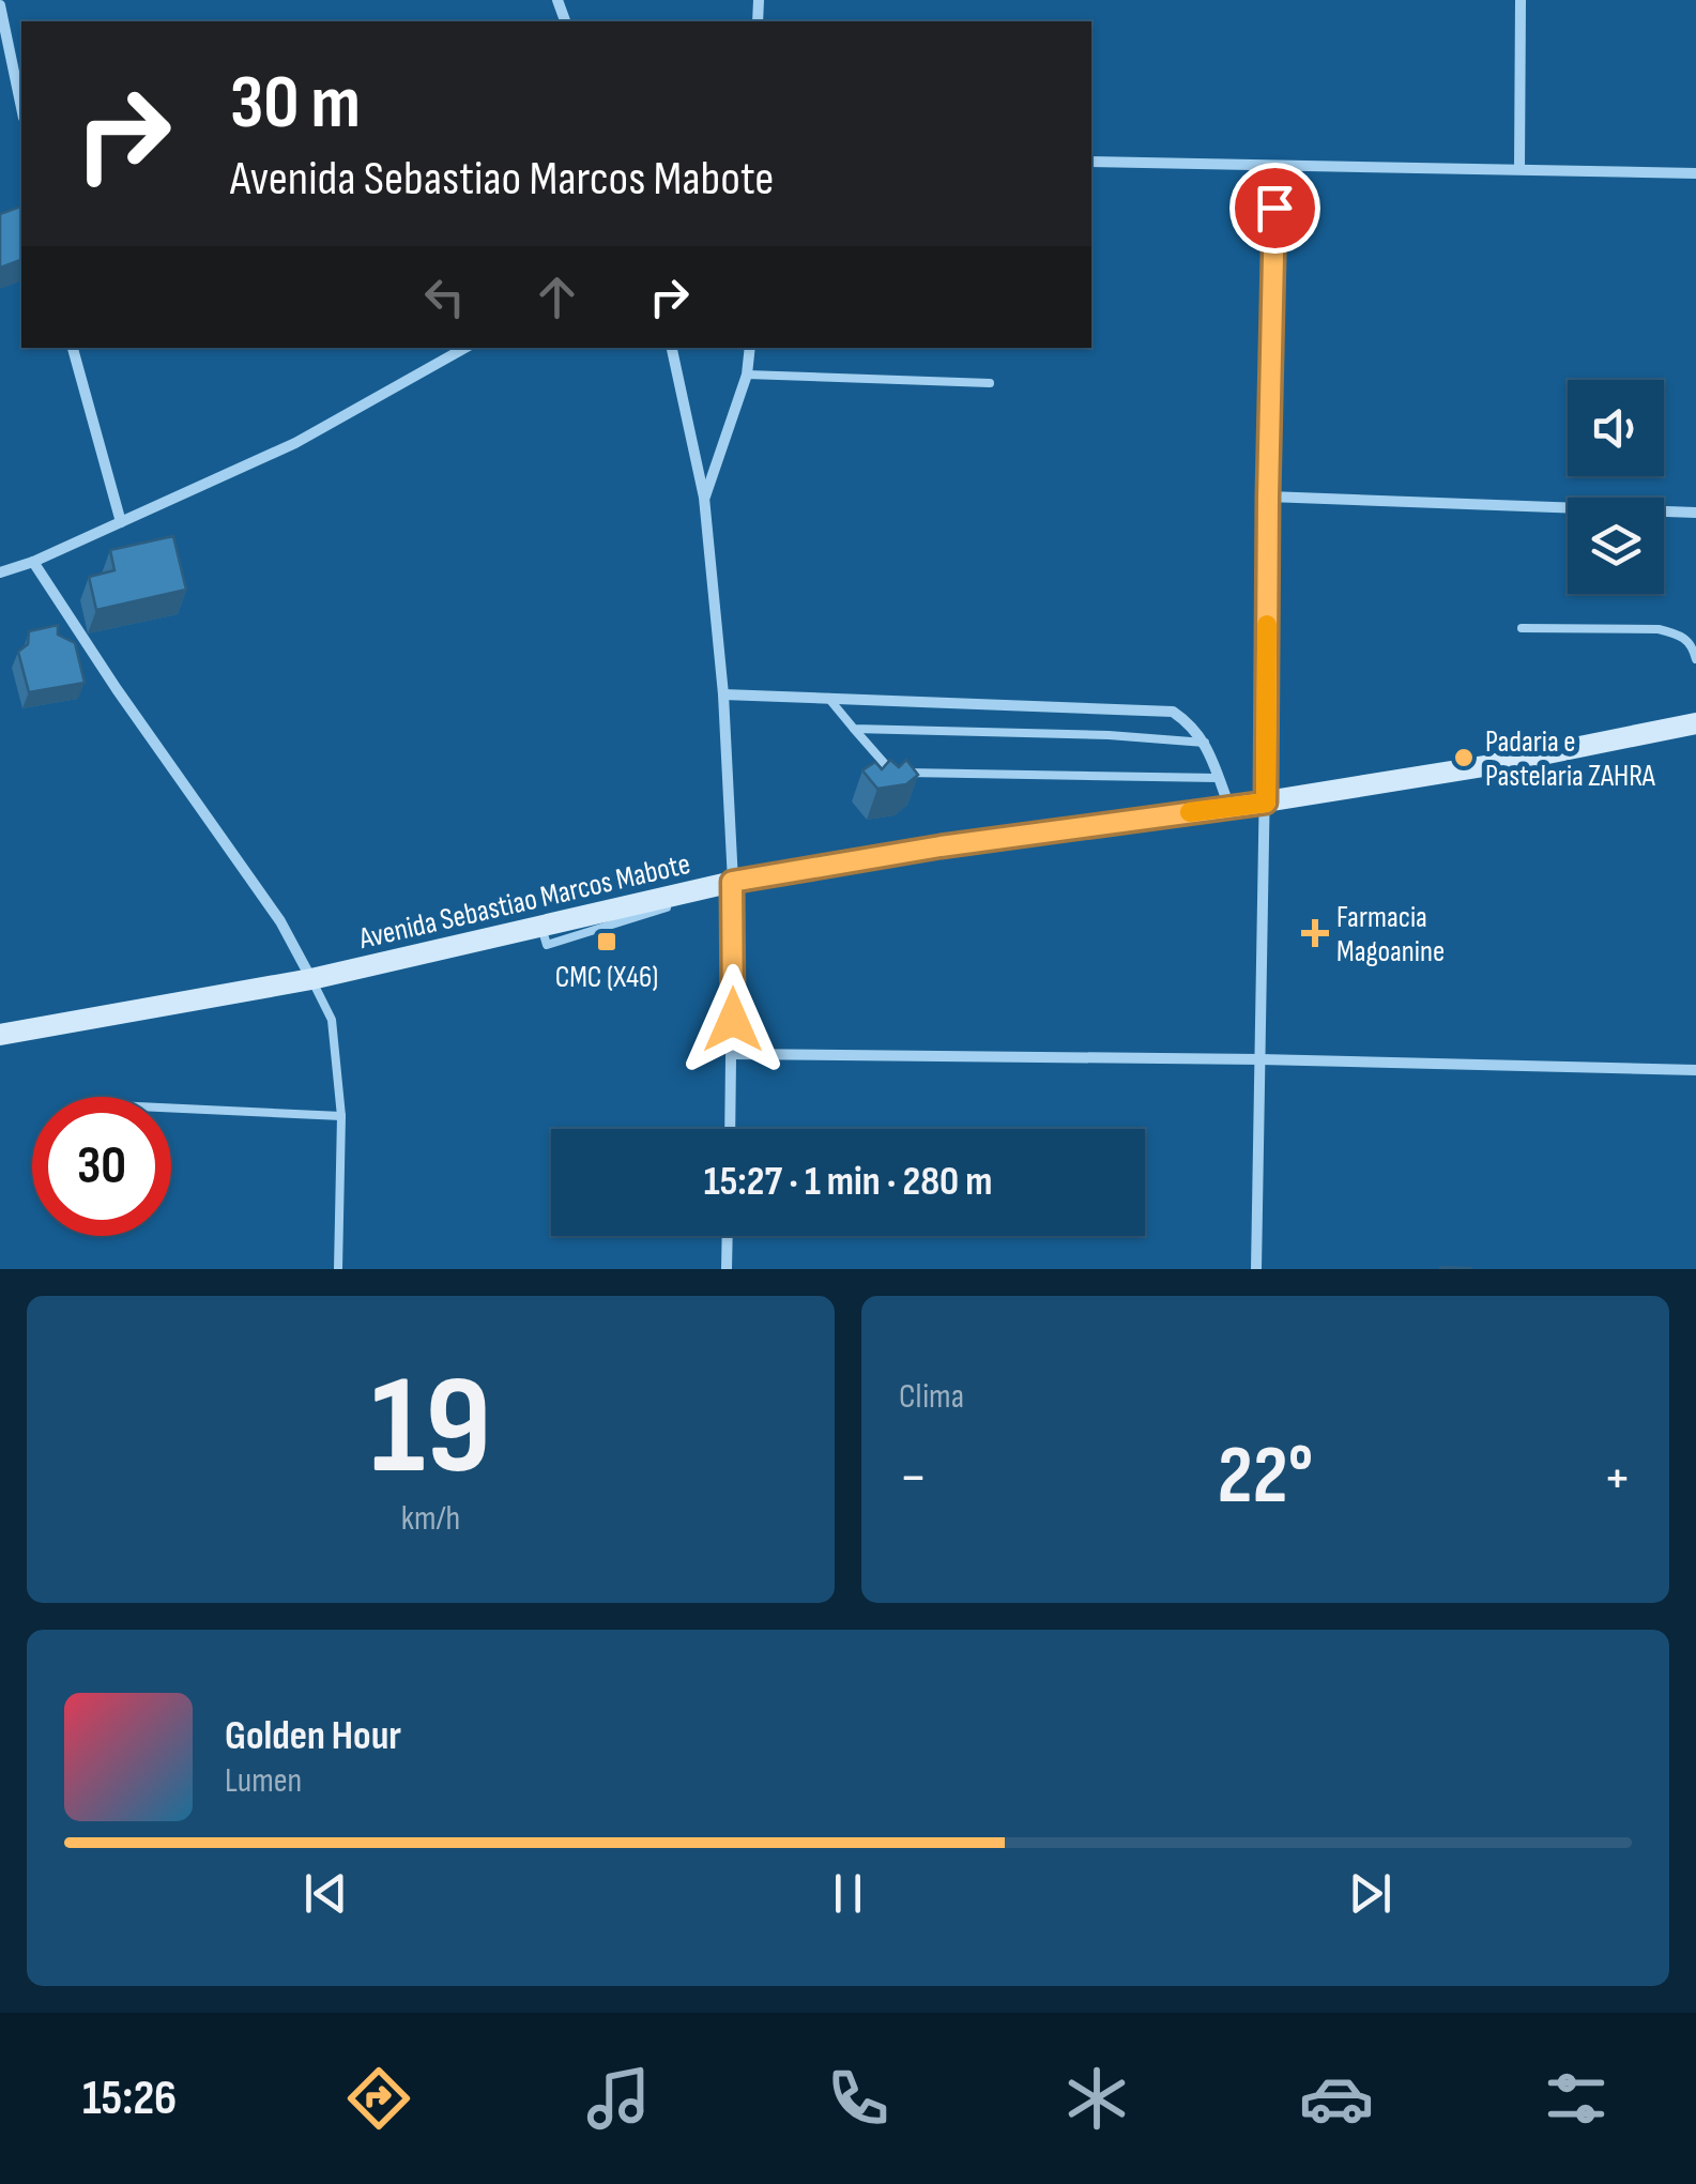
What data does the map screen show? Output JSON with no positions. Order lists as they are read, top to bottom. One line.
{"streets":{"main road":["Avenida Sebastiao Marcos Mabote"]},"places":{"other":["Padaria e Pastelaria ZAHRA"],"health":["Farmacia Magoanine"],"transit":["CMC (X46)"]},"page":{"turn":["30 m","Avenida Sebastiao Marcos Mabote"],"limit":"30","trip":"15:27 · 1 min · 280 m","tile":[["19","km/h"],"Clima"],"heat":["−","22°","+"],"song":["Golden Hour","Lumen"],"tabs":"15:26"}}
